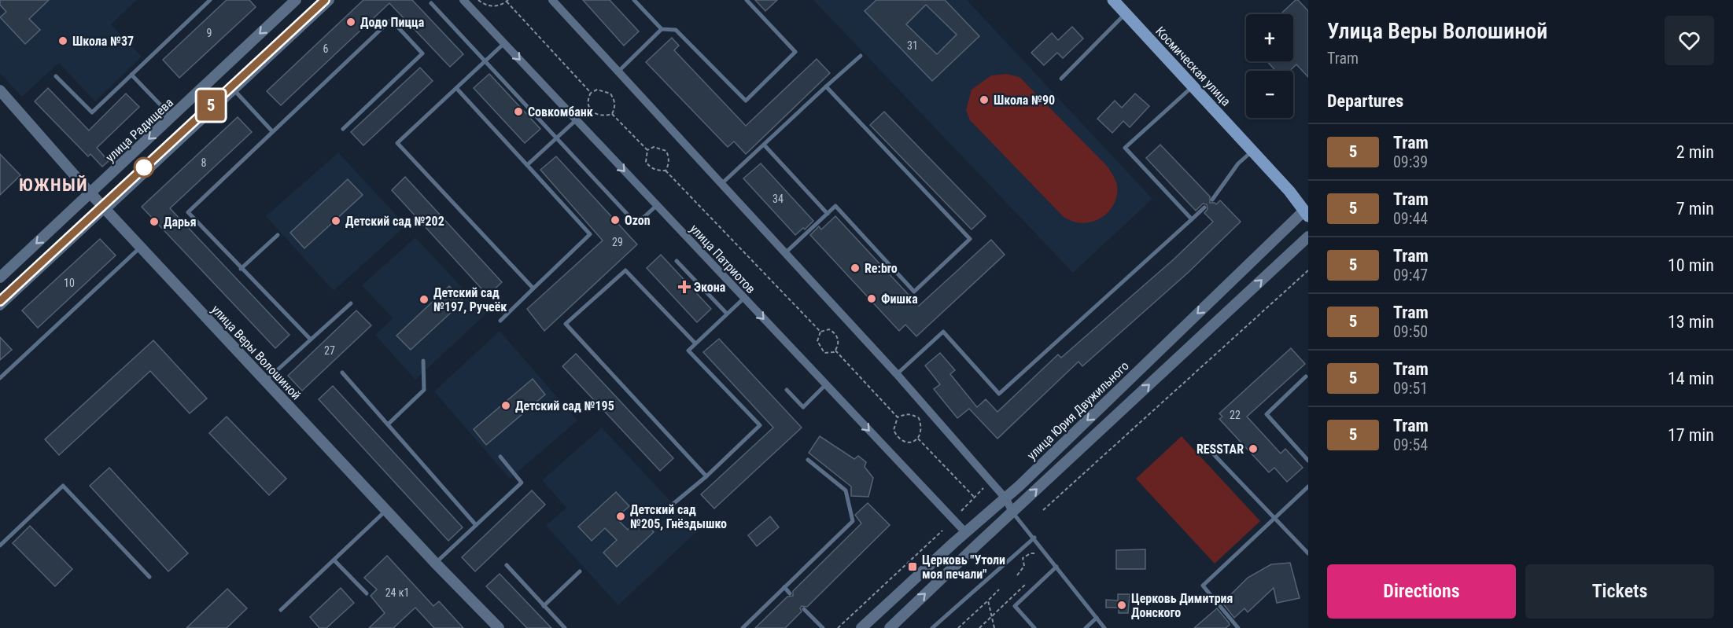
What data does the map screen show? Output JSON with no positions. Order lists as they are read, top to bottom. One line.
{"streets":{"main road":["Космическая улица"],"street":["улица Радищева","улица Патриотов","улица Веры Волошиной","улица Юрия Двужильного"]},"crossings":[["Космическая улица","улица Юрия Двужильного"],["улица Радищева","улица Веры Волошиной"],["улица Патриотов","улица Юрия Двужильного"]],"districts":["ЮЖНЫЙ"],"places":{"other":["Додо Пицца","Школа №37","Школа №90","Совкомбанк","Ozon","Детский сад №202","Дарья","Re:bro","Фишка","Детский сад №197, Ручеёк","Детский сад №195","RESSTAR","Детский сад №205, Гнёздышко","Церковь Димитрия Донского"],"health":["Экона"],"transit":["Церковь \"Утоли моя печали\""]},"lines":["tram line 5"],"house_numbers":["9","31","6","8","34","29","10","27","22","24 к1"],"page":{"on_map":"5","heading":[["Улица Веры Волошиной","Tram"],"Departures"],"map_buttons":["+","−"],"list":[{"mark":"5","name":"Tram","note":"09:39","value":"2 min"},{"mark":"5","name":"Tram","note":"09:44","value":"7 min"},{"mark":"5","name":"Tram","note":"09:47","value":"10 min"},{"mark":"5","name":"Tram","note":"09:50","value":"13 min"},{"mark":"5","name":"Tram","note":"09:51","value":"14 min"},{"mark":"5","name":"Tram","note":"09:54","value":"17 min"}],"buttons":["Directions","Tickets"]}}
